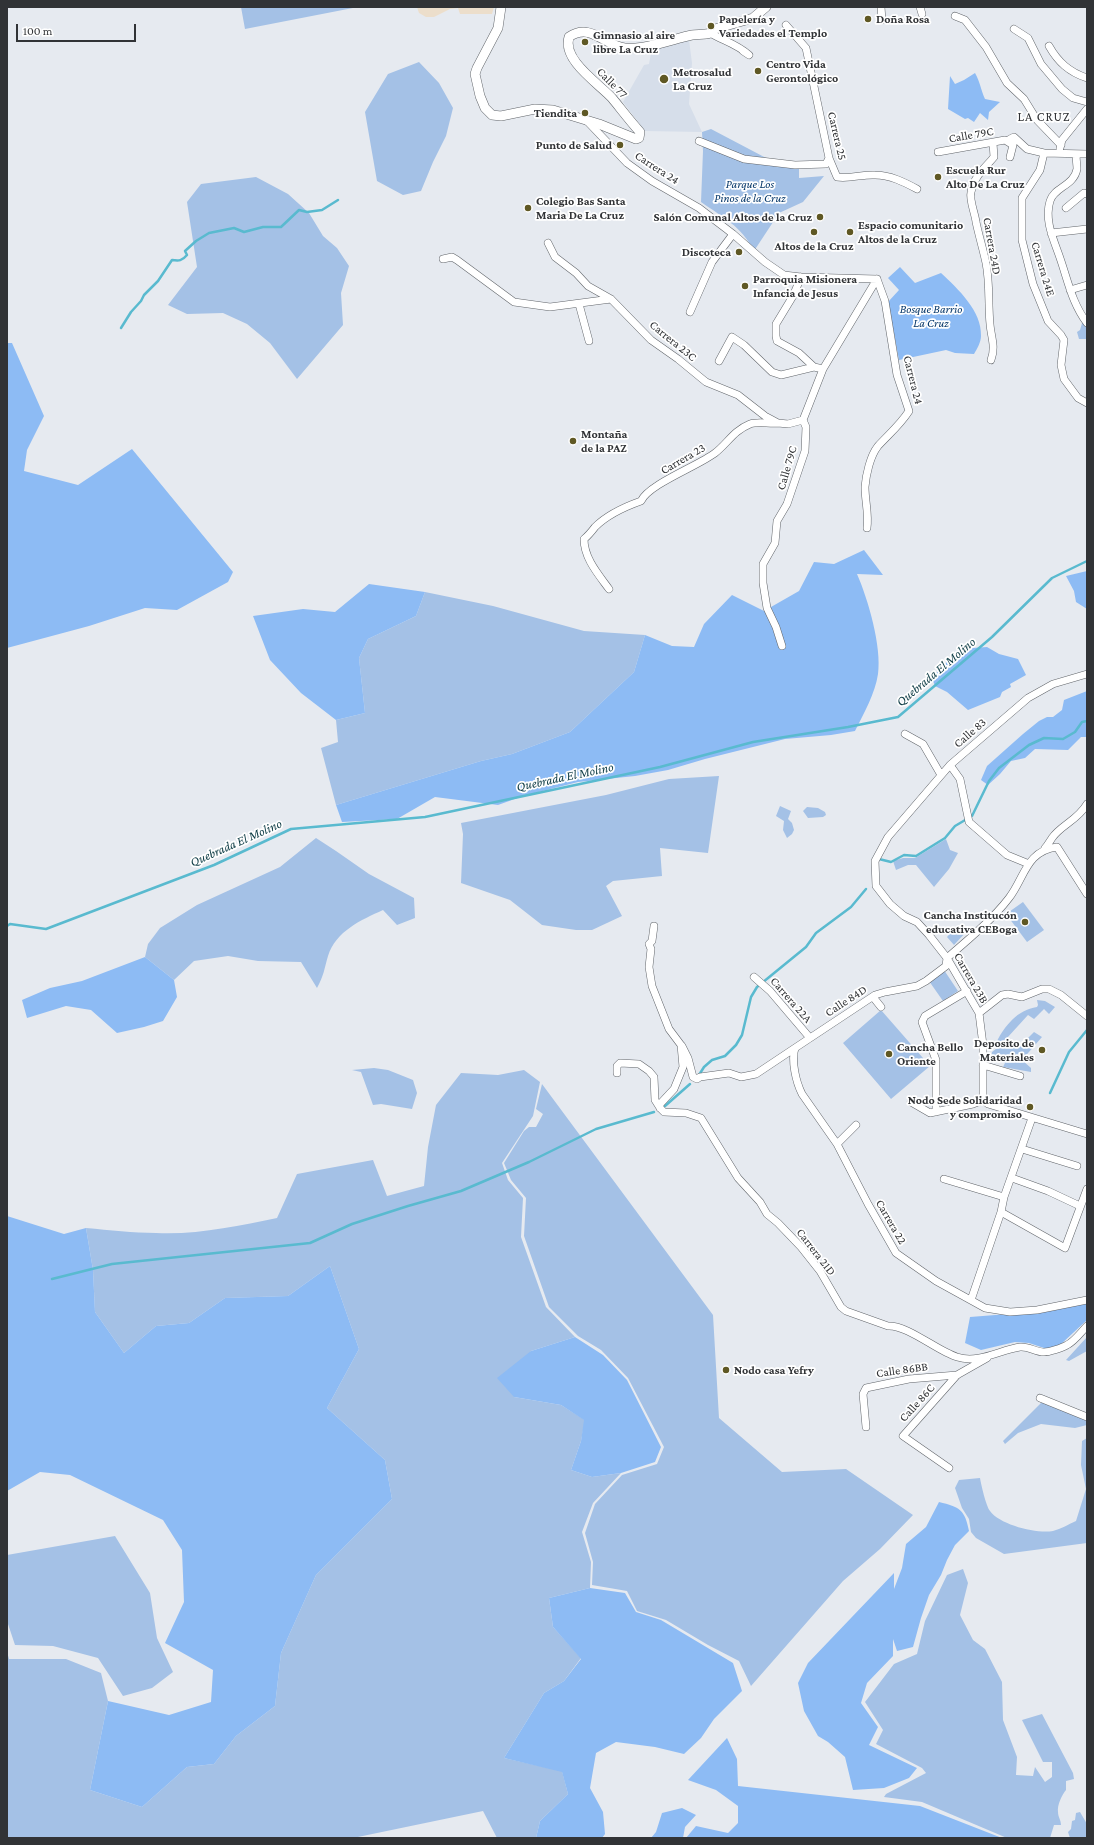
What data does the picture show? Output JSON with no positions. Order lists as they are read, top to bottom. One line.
{"streets":{"street":["Calle 77","Calle 79C","Carrera 25","Carrera 24","Carrera 24D","Carrera 24E","Carrera 23C","Carrera 23","Calle 83","Carrera 23B","Carrera 22A","Calle 84D","Carrera 22","Carrera 21D","Calle 86BB","Calle 86C"]},"crossings":[["Calle 77","Carrera 24"],["Calle 79C","Carrera 24"],["Calle 79C","Carrera 24D"],["Calle 79C","Carrera 24E"],["Carrera 23C","Carrera 23"],["Calle 83","Carrera 23B"],["Carrera 23B","Calle 84D"],["Carrera 22A","Calle 84D"],["Calle 84D","Carrera 22"],["Carrera 21D","Calle 86C"],["Calle 86BB","Calle 86C"]],"districts":["LA CRUZ"],"water":["Quebrada El Molino"],"parks":["Parque Los Pinos de la Cruz","Bosque Barrio La Cruz"],"places":["Doña Rosa","Papelería y Variedades el Templo","Gimnasio al aire libre La Cruz","Centro Vida Gerontológico","Metrosalud La Cruz","Tiendita","Punto de Salud","Escuela Rur Alto De La Cruz","Colegio Bas Santa Maria De La Cruz","Salón Comunal Altos de la Cruz","Altos de la Cruz","Espacio comunitario Altos de la Cruz","Discoteca","Parroquia Misionera Infancia de Jesus","Montaña de la PAZ","Cancha Institucón educativa CEBoga","Deposito de Materiales","Cancha Bello Oriente","Nodo Sede Solidaridad y compromiso","Nodo casa Yefry"],"scale_bar":"100 m"}
